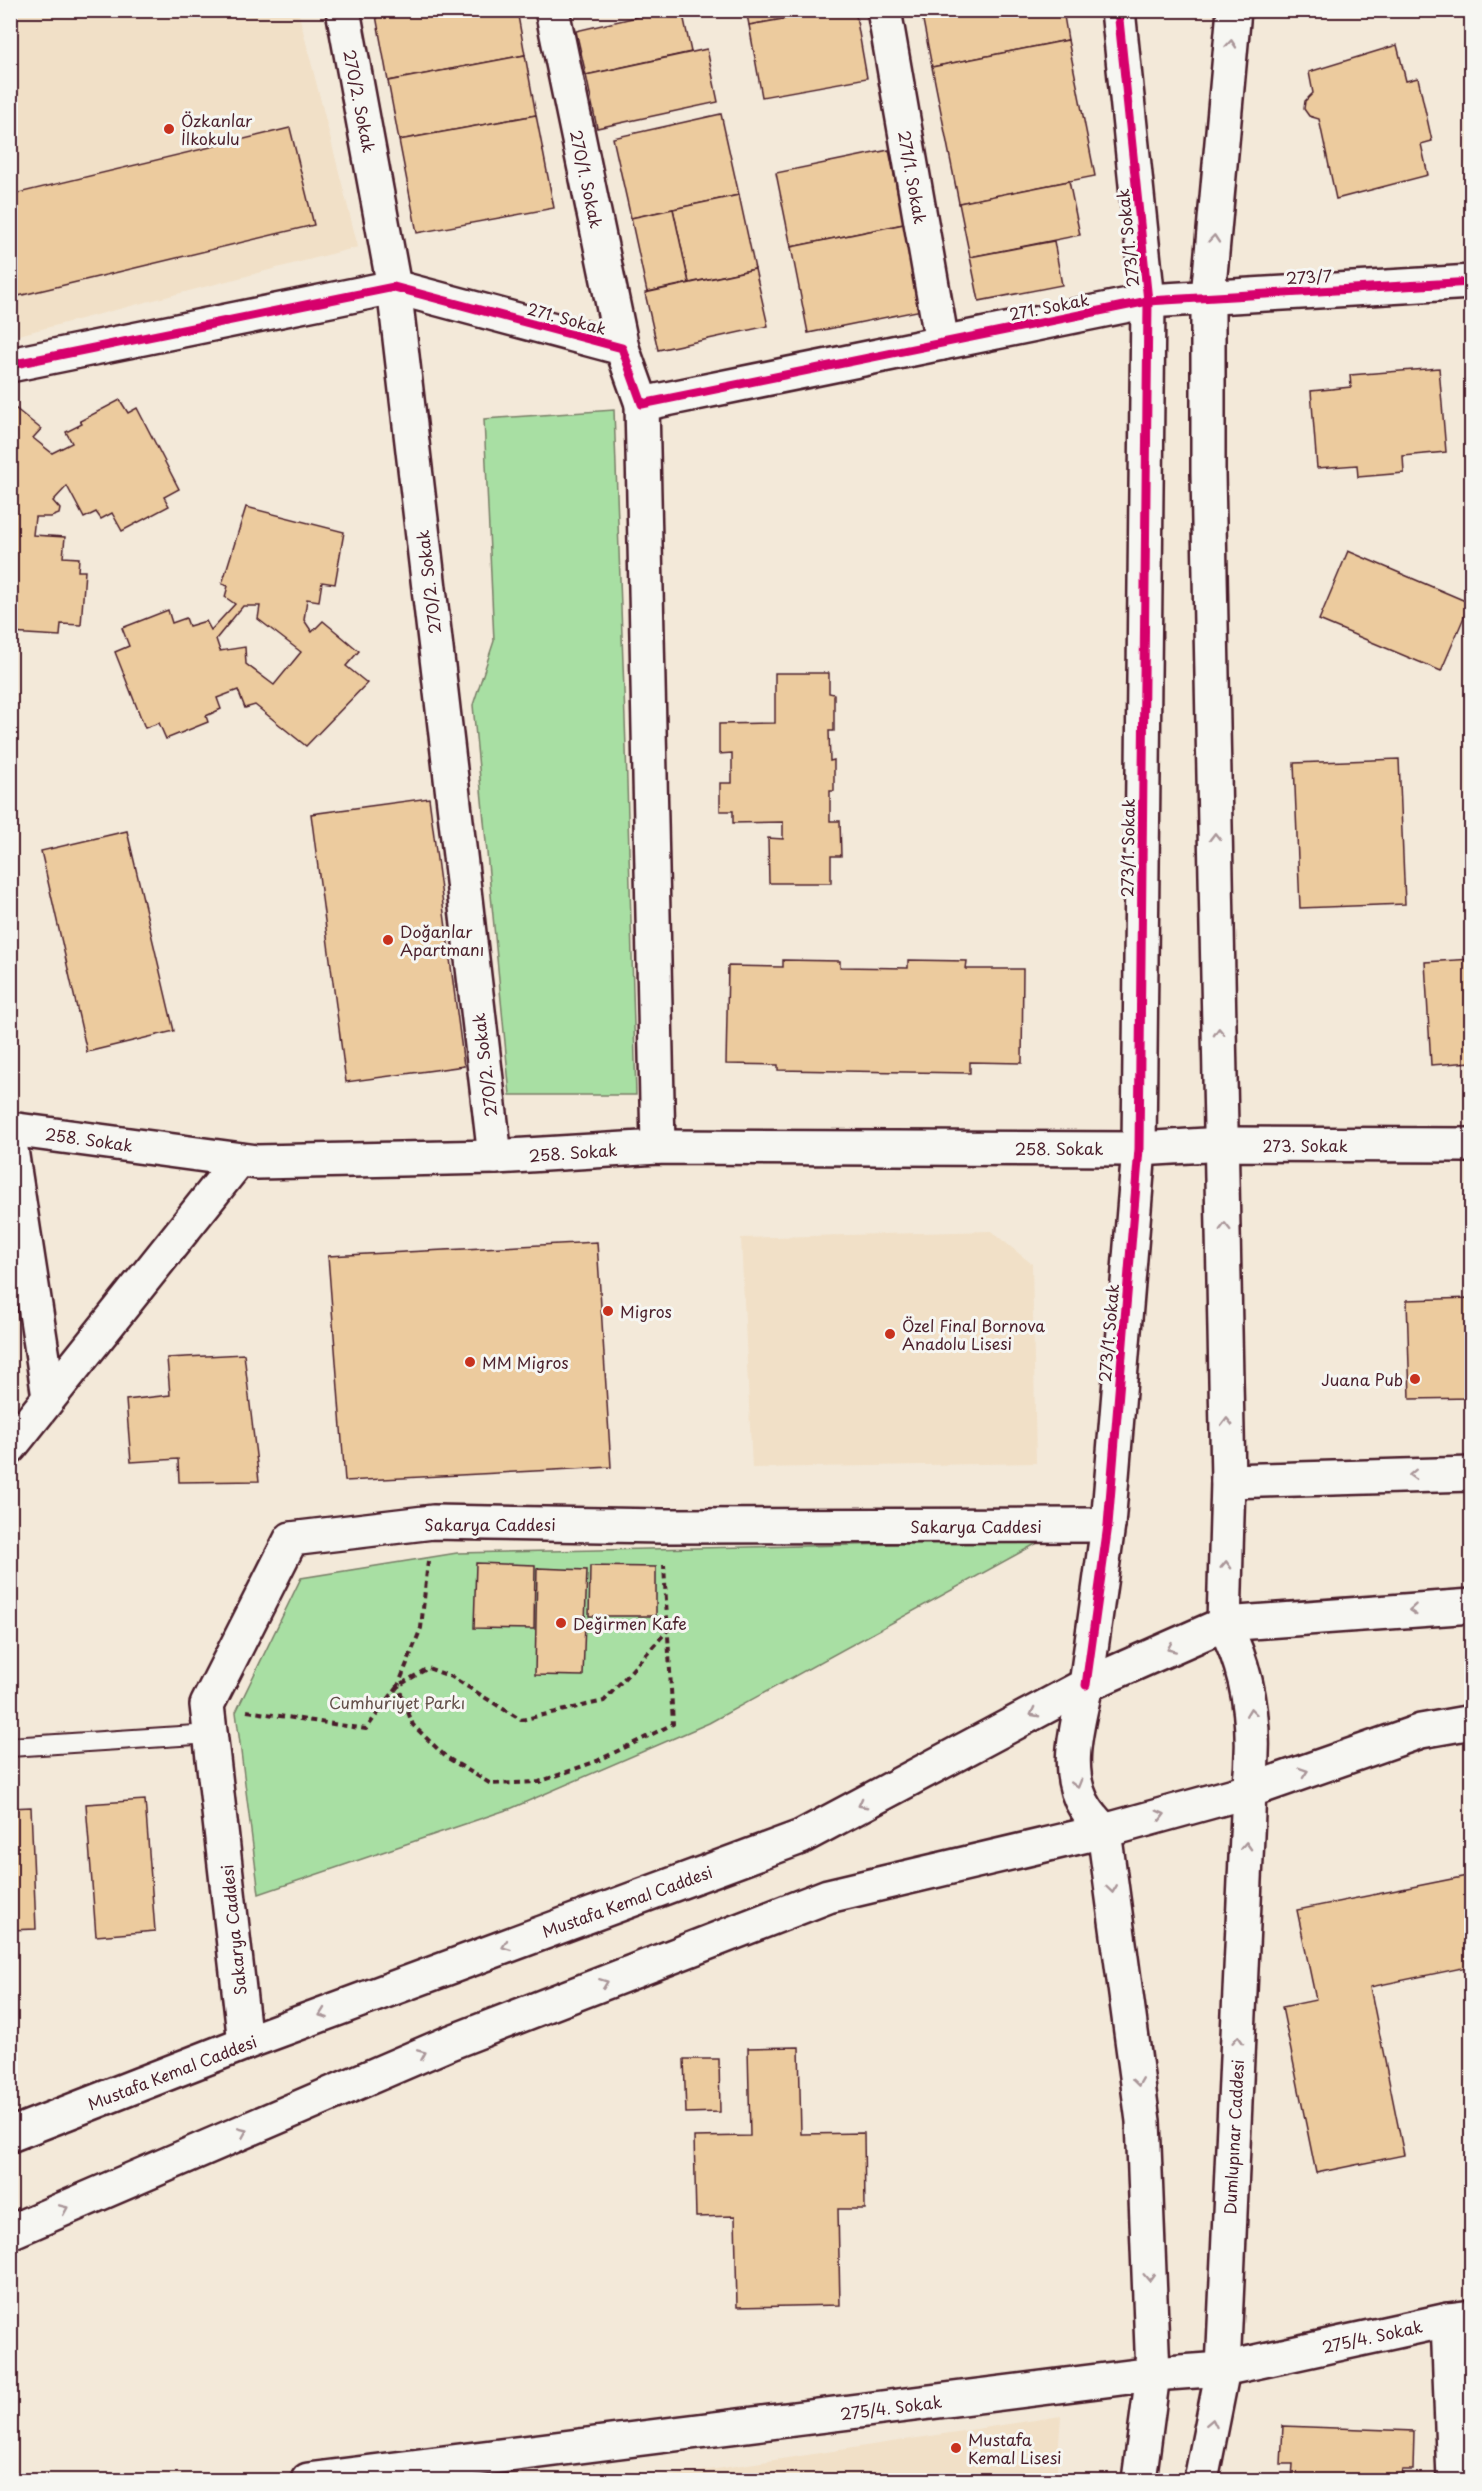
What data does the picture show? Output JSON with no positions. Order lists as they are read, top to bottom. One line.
{"streets":{"street":["270/2. Sokak","271/1. Sokak","270/1. Sokak","273/1. Sokak","273/7","271. Sokak","258. Sokak","273. Sokak","Sakarya Caddesi","Mustafa Kemal Caddesi","Dumlupınar Caddesi","275/4. Sokak"]},"crossings":[["270/2. Sokak","271. Sokak"],["270/2. Sokak","258. Sokak"],["271/1. Sokak","271. Sokak"],["270/1. Sokak","271. Sokak"],["273/1. Sokak","273/7"],["273/1. Sokak","271. Sokak"],["273/1. Sokak","258. Sokak"],["273/1. Sokak","273. Sokak"],["273/1. Sokak","Sakarya Caddesi"],["273/1. Sokak","Mustafa Kemal Caddesi"],["273/7","271. Sokak"],["258. Sokak","273. Sokak"],["Sakarya Caddesi","Mustafa Kemal Caddesi"],["Mustafa Kemal Caddesi","Dumlupınar Caddesi"],["Dumlupınar Caddesi","275/4. Sokak"]],"parks":["Cumhuriyet Parkı"],"places":["Özkanlar İlkokulu","Doğanlar Apartmanı","Migros","Özel Final Bornova Anadolu Lisesi","MM Migros","Juana Pub","Değirmen Kafe","Mustafa Kemal Lisesi"]}
